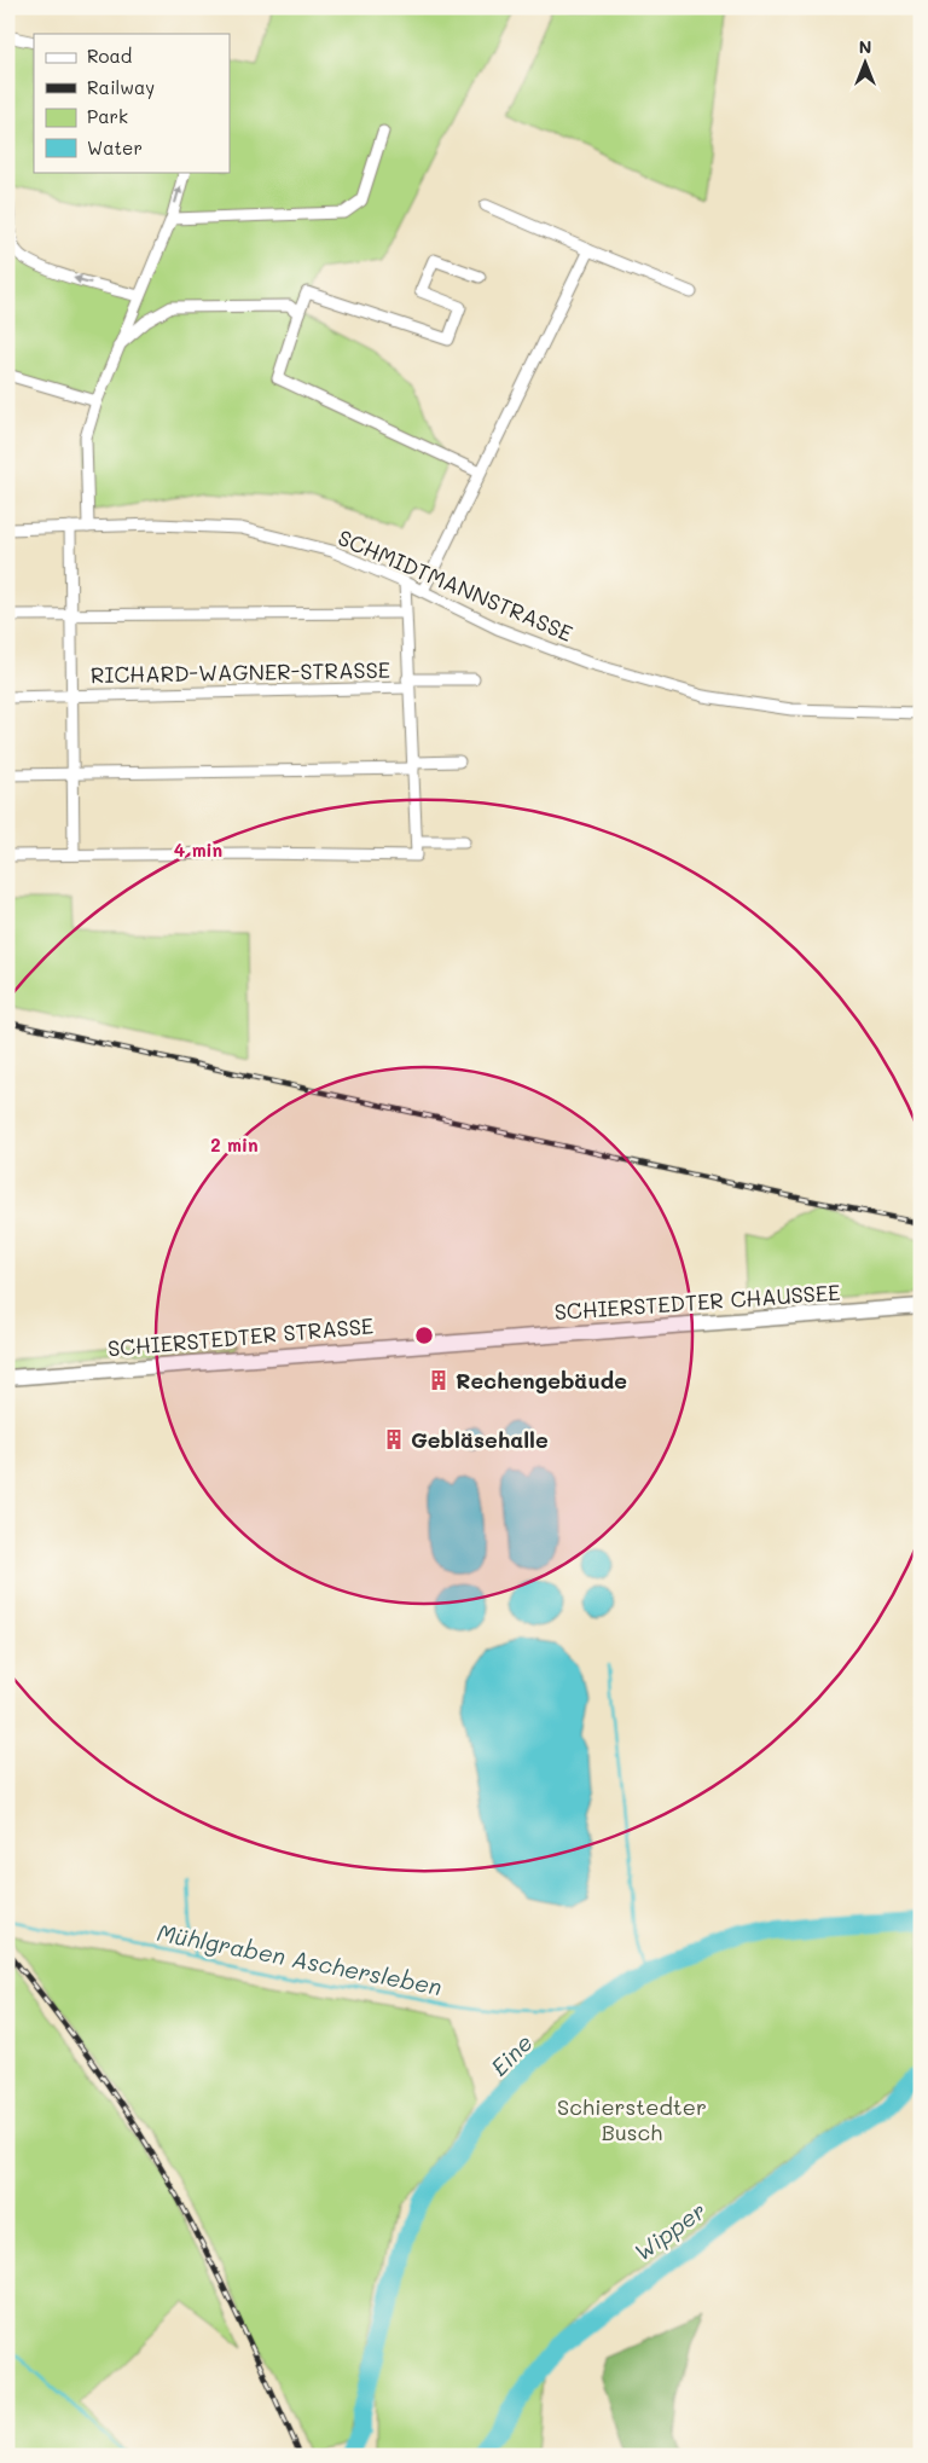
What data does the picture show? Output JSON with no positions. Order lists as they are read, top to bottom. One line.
{"streets":{"street":["SCHMIDTMANNSTRASSE","RICHARD-WAGNER-STRASSE","SCHIERSTEDTER CHAUSSEE","SCHIERSTEDTER STRASSE"]},"crossings":[["SCHMIDTMANNSTRASSE","RICHARD-WAGNER-STRASSE"],["SCHIERSTEDTER CHAUSSEE","SCHIERSTEDTER STRASSE"]],"water":["Mühlgraben Aschersleben","Eine","Wipper"],"parks":["Schierstedter Busch"],"places":{"building":["Rechengebäude","Gebläsehalle"]},"legend":["Road","Railway","Park","Water"],"north":"top","rings":["4 min","2 min"]}
